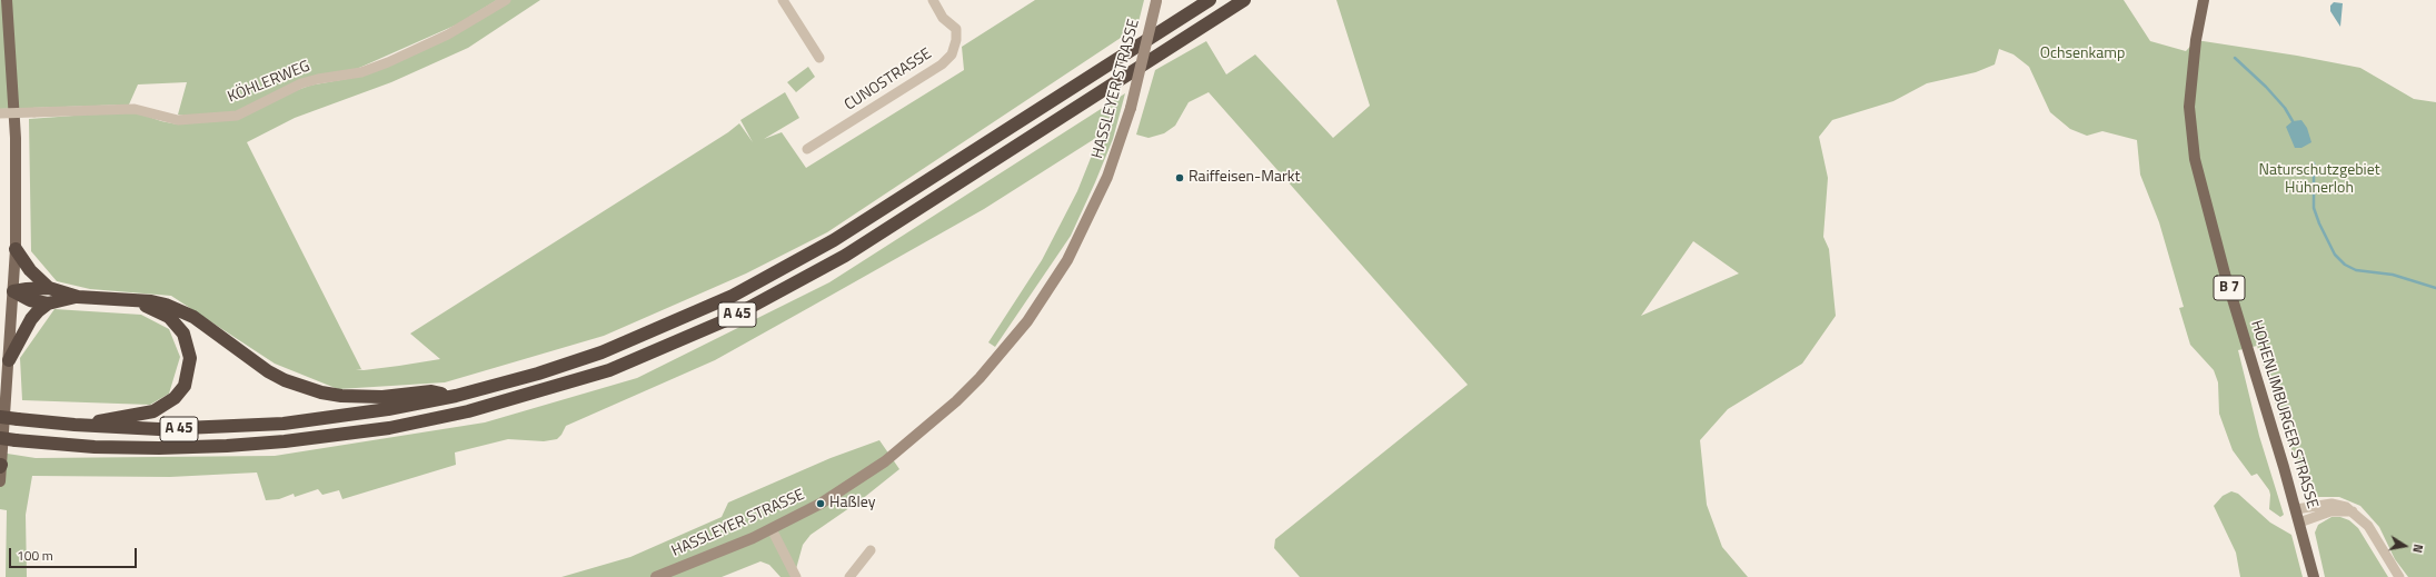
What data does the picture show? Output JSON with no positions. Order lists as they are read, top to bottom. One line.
{"streets":{"highway":["A 45"],"main road":["HASSLEYER STRASSE","B 7","HOHENLIMBURGER STRASSE"],"street":["CUNOSTRASSE","KÖHLERWEG"]},"parks":["Ochsenkamp","Naturschutzgebiet Hühnerloh"],"places":["Raiffeisen-Markt","Haßley"],"scale_bar":"100 m","north":"right"}
